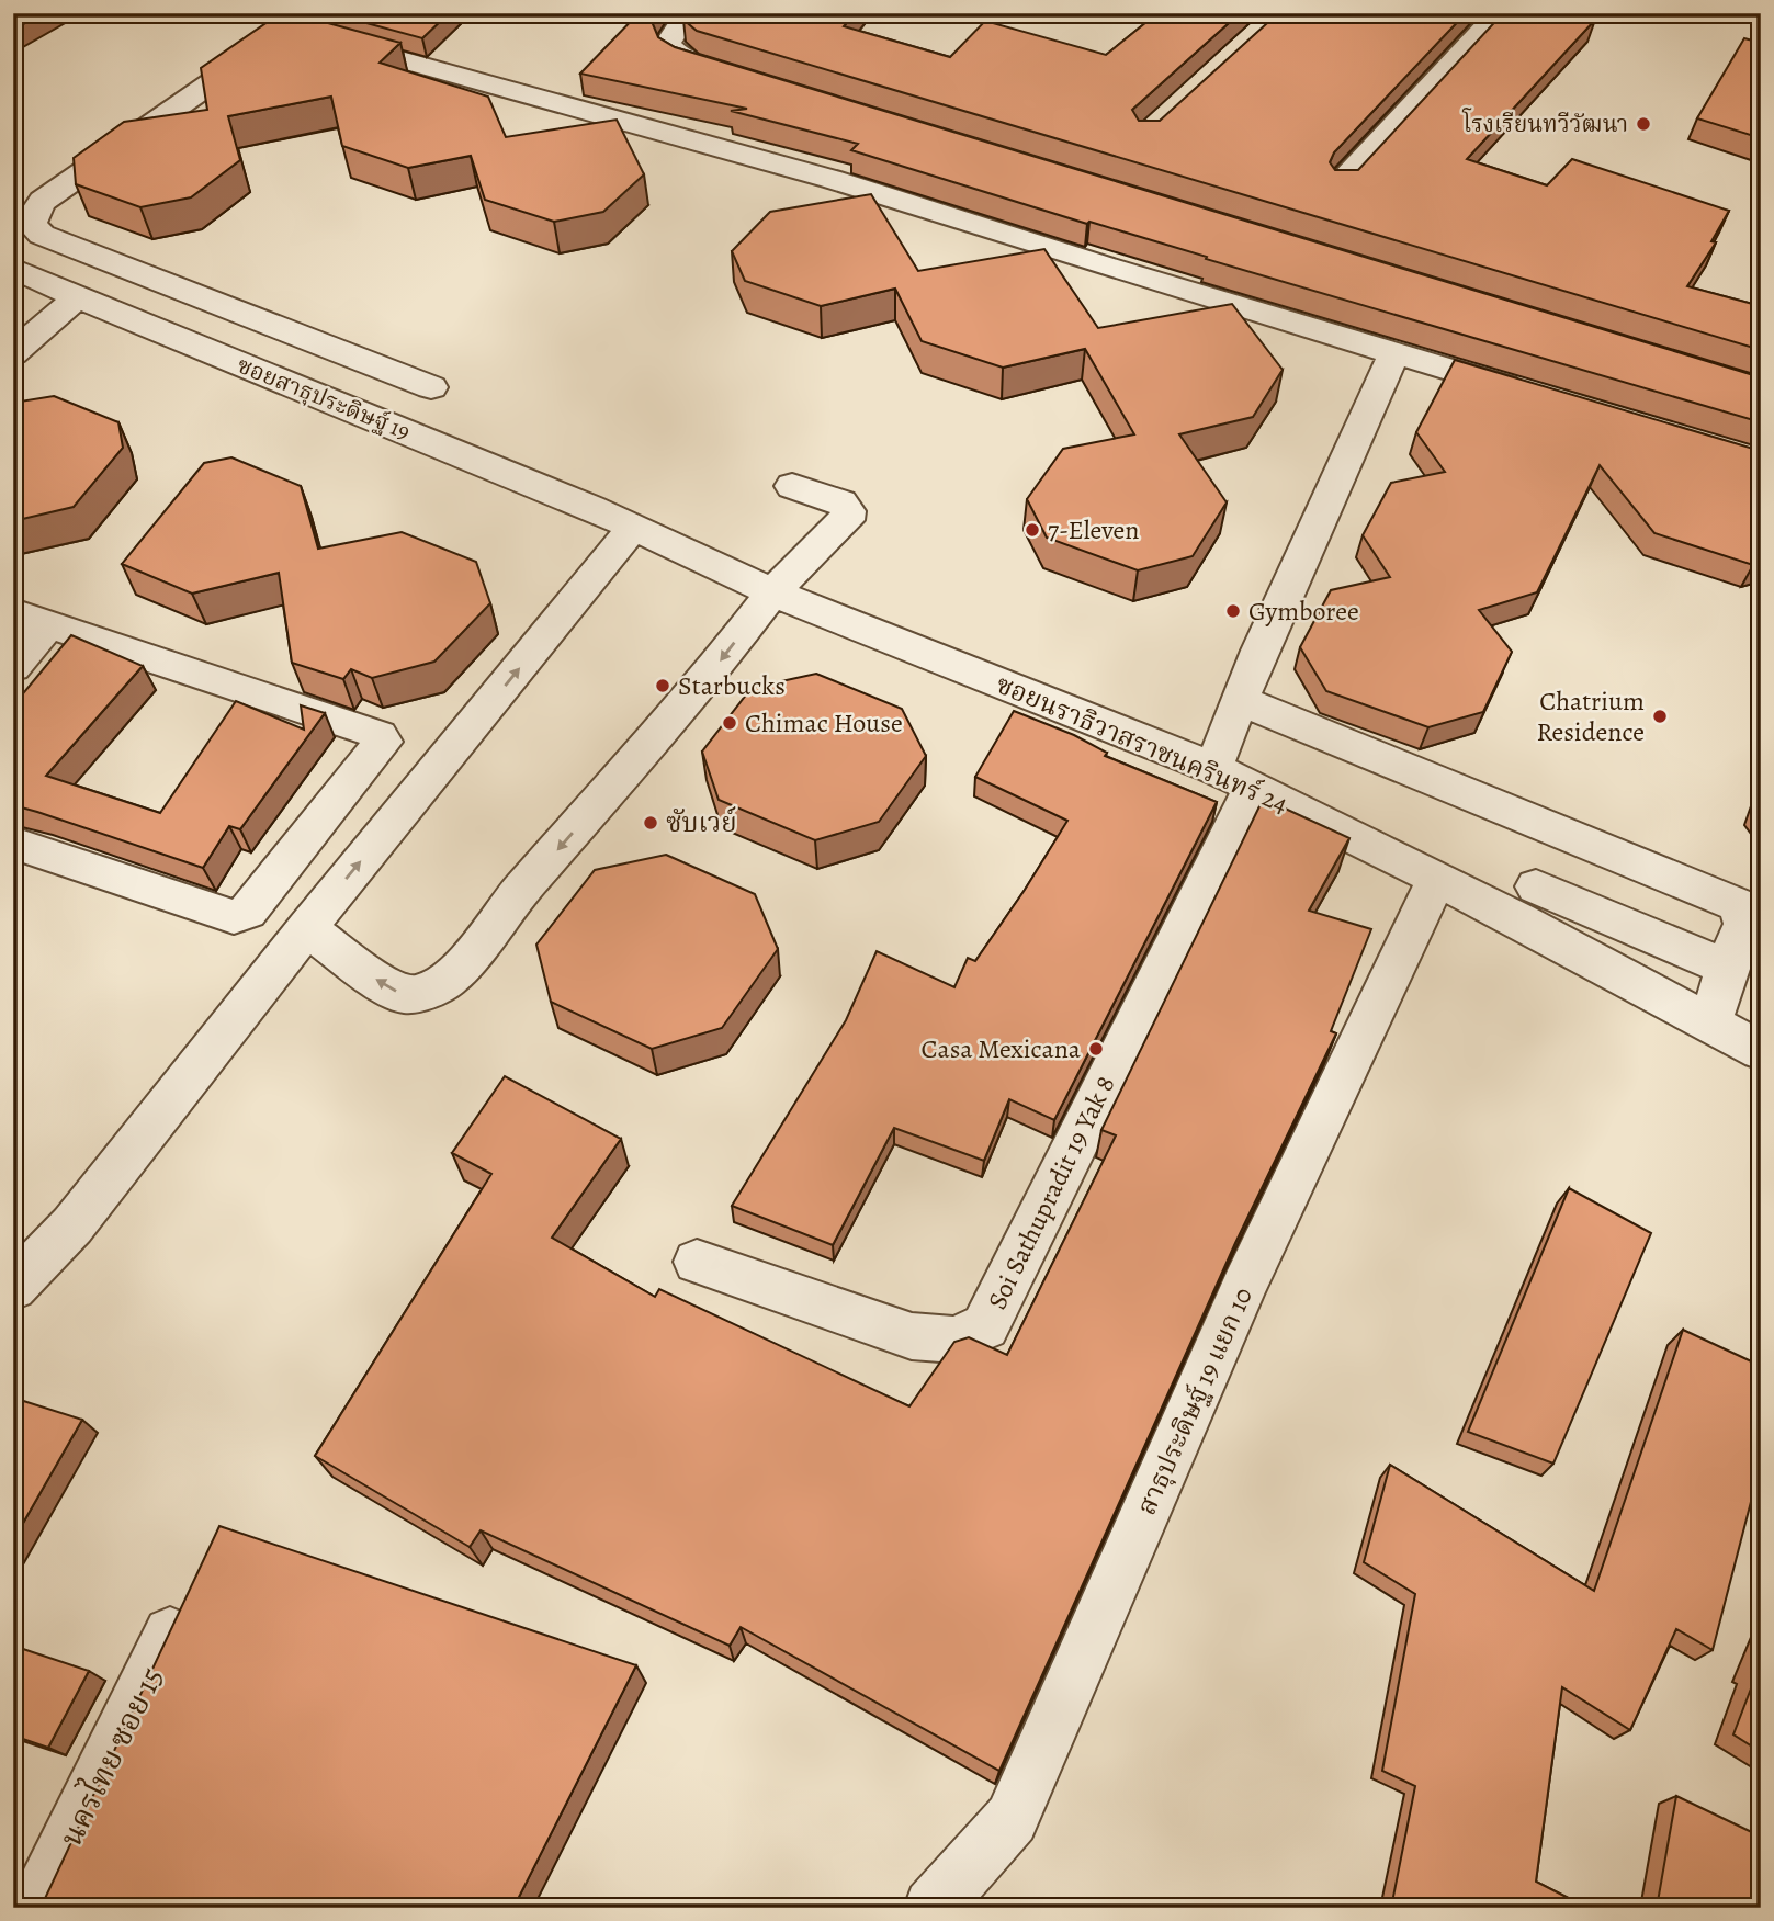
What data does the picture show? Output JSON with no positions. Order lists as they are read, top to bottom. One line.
{"streets":{"street":["ซอยสาธุประดิษฐ์ 19","ซอยนราธิวาสราชนครินทร์ 24","Soi Sathupradit 19 Yak 8","สาธุประดิษฐ์ 19 แยก 10","นครไทย ซอย 15"]},"crossings":[["ซอยสาธุประดิษฐ์ 19","ซอยนราธิวาสราชนครินทร์ 24"],["ซอยนราธิวาสราชนครินทร์ 24","Soi Sathupradit 19 Yak 8"],["ซอยนราธิวาสราชนครินทร์ 24","สาธุประดิษฐ์ 19 แยก 10"]],"places":["โรงเรียนทวีวัฒนา","7-Eleven","Gymboree","Starbucks","Chatrium Residence","Chimac House","ซับเวย์","Casa Mexicana"]}
